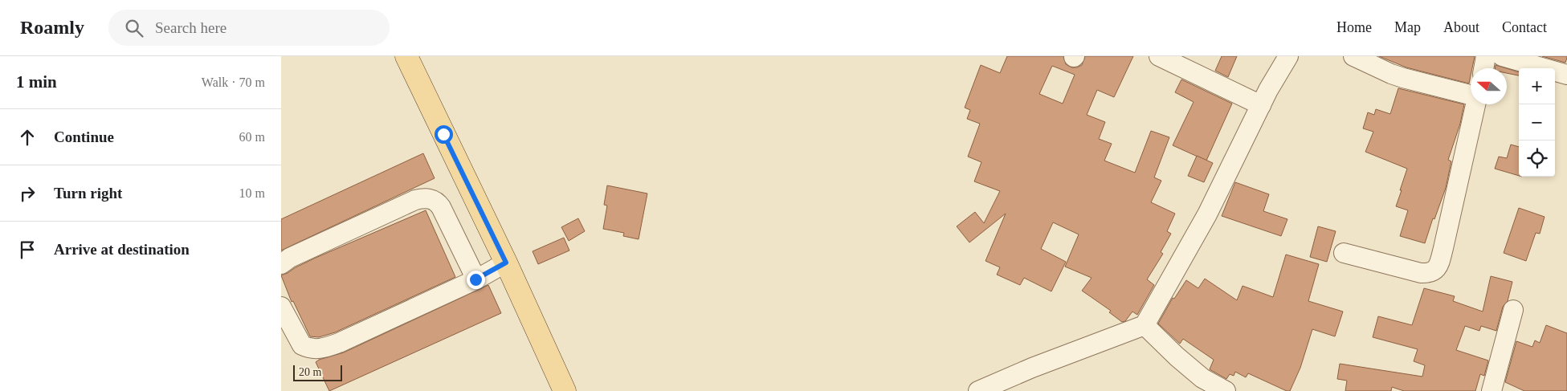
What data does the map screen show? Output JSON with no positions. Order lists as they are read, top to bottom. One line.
{"scale_bar":"20 m","north":"left","page":{"header":"Roamly","search":"Search here","nav":["Home","Map","About","Contact"],"heading":["1 min","Walk · 70 m"],"map_buttons":["+","−"],"list":[["Continue","60 m"],["Turn right","10 m"],"Arrive at destination"],"scale":"20 m"}}
